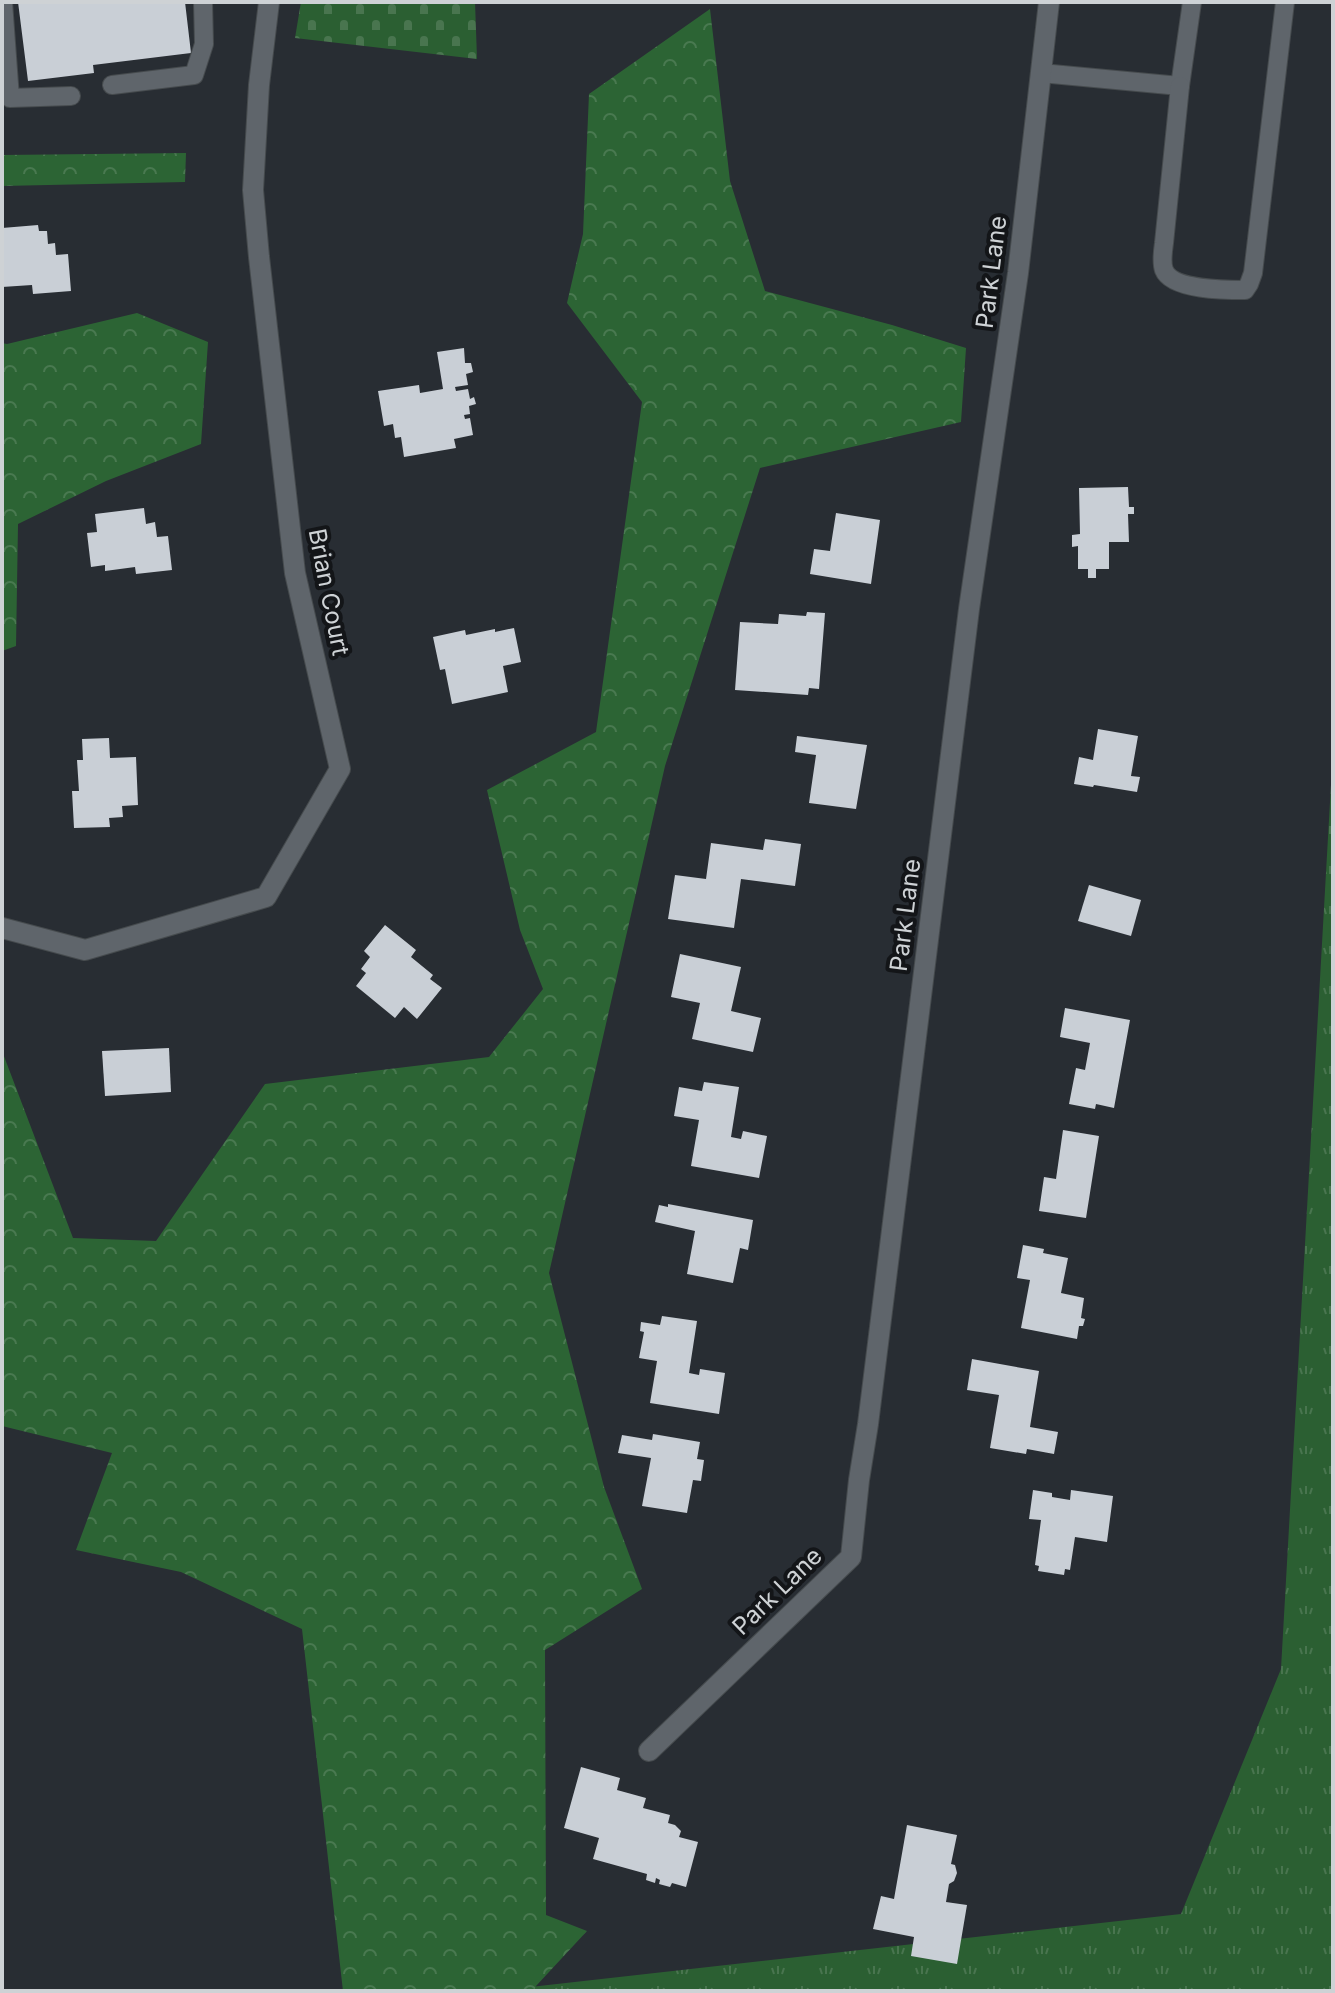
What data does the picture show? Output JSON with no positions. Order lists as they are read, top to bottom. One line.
{"streets":{"street":["Park Lane","Brian Court"]}}
